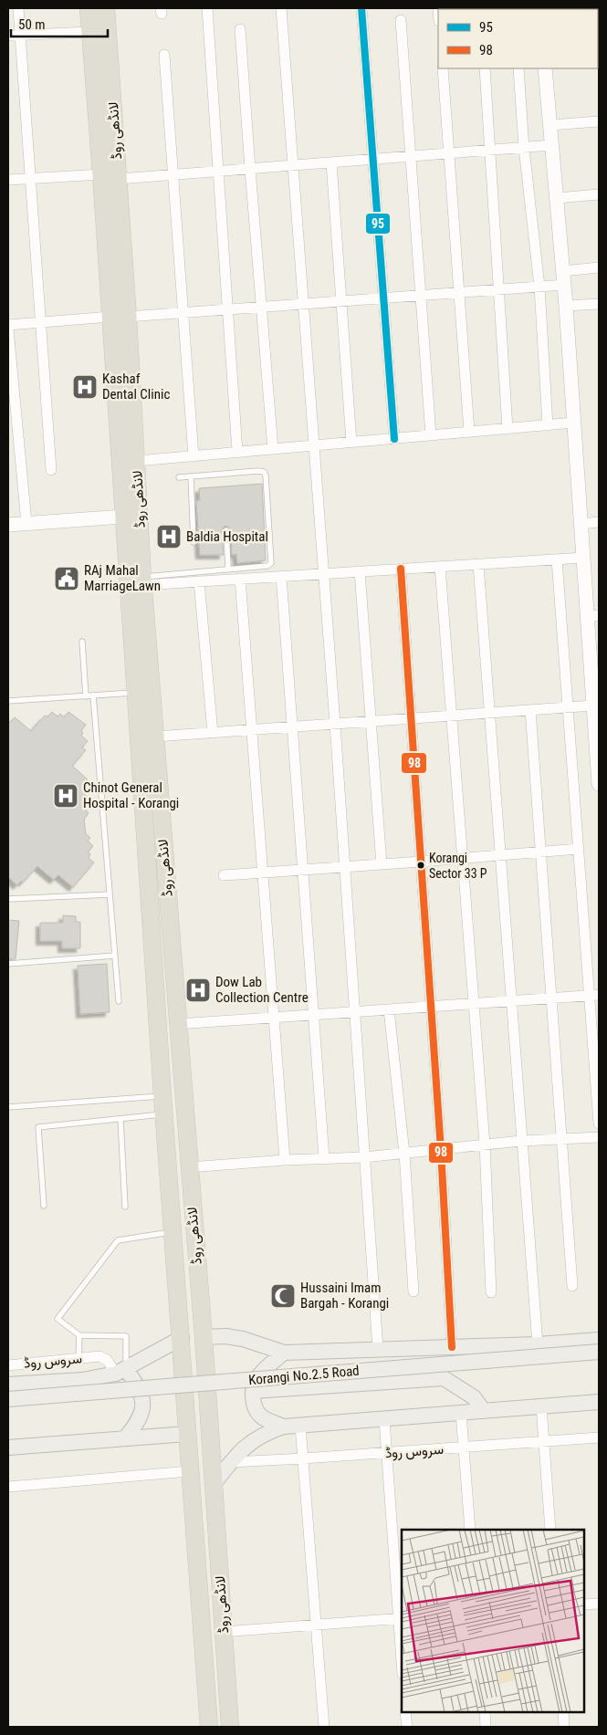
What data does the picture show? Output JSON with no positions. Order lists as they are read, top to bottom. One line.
{"streets":{"main road":["لانڈھی روڈ","Korangi No.2.5 Road"],"street":["سروس روڈ"]},"places":{"hospital":["Kashaf Dental Clinic","Baldia Hospital","Chinot General Hospital - Korangi","Dow Lab Collection Centre"],"public building":["RAj Mahal MarriageLawn"],"other":["Korangi Sector 33 P"],"mosque":["Hussaini Imam Bargah - Korangi"]},"lines":["transit line 95","transit line 98"],"legend":["95","98"],"scale_bar":"50 m"}
